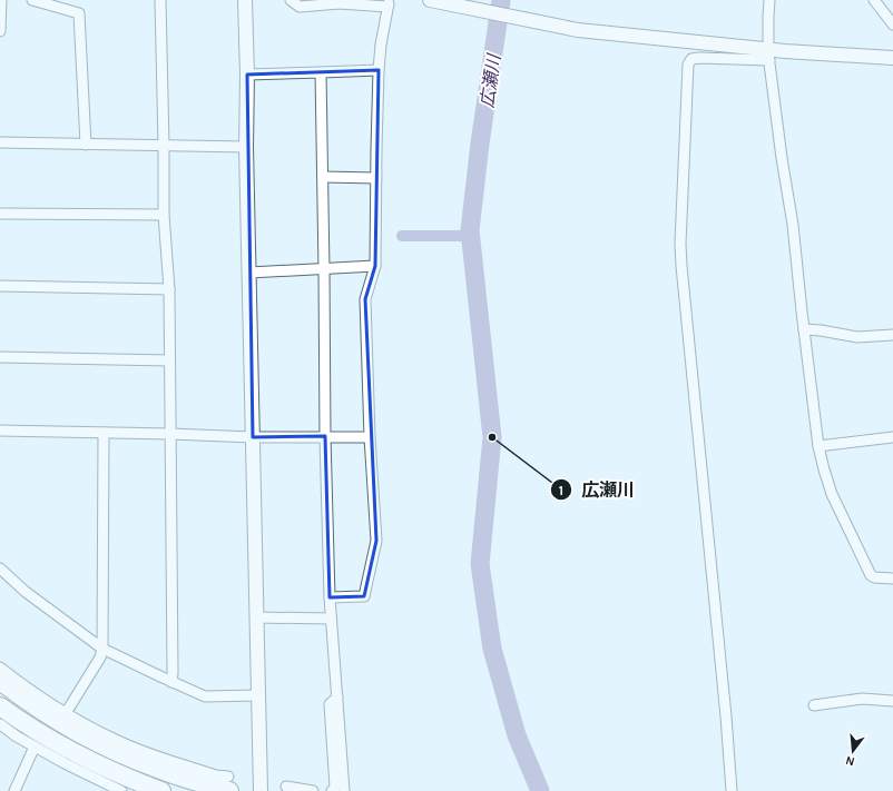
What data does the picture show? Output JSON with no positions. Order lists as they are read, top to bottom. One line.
{"water":["広瀬川"],"places":["広瀬川"],"north":"bottom"}
